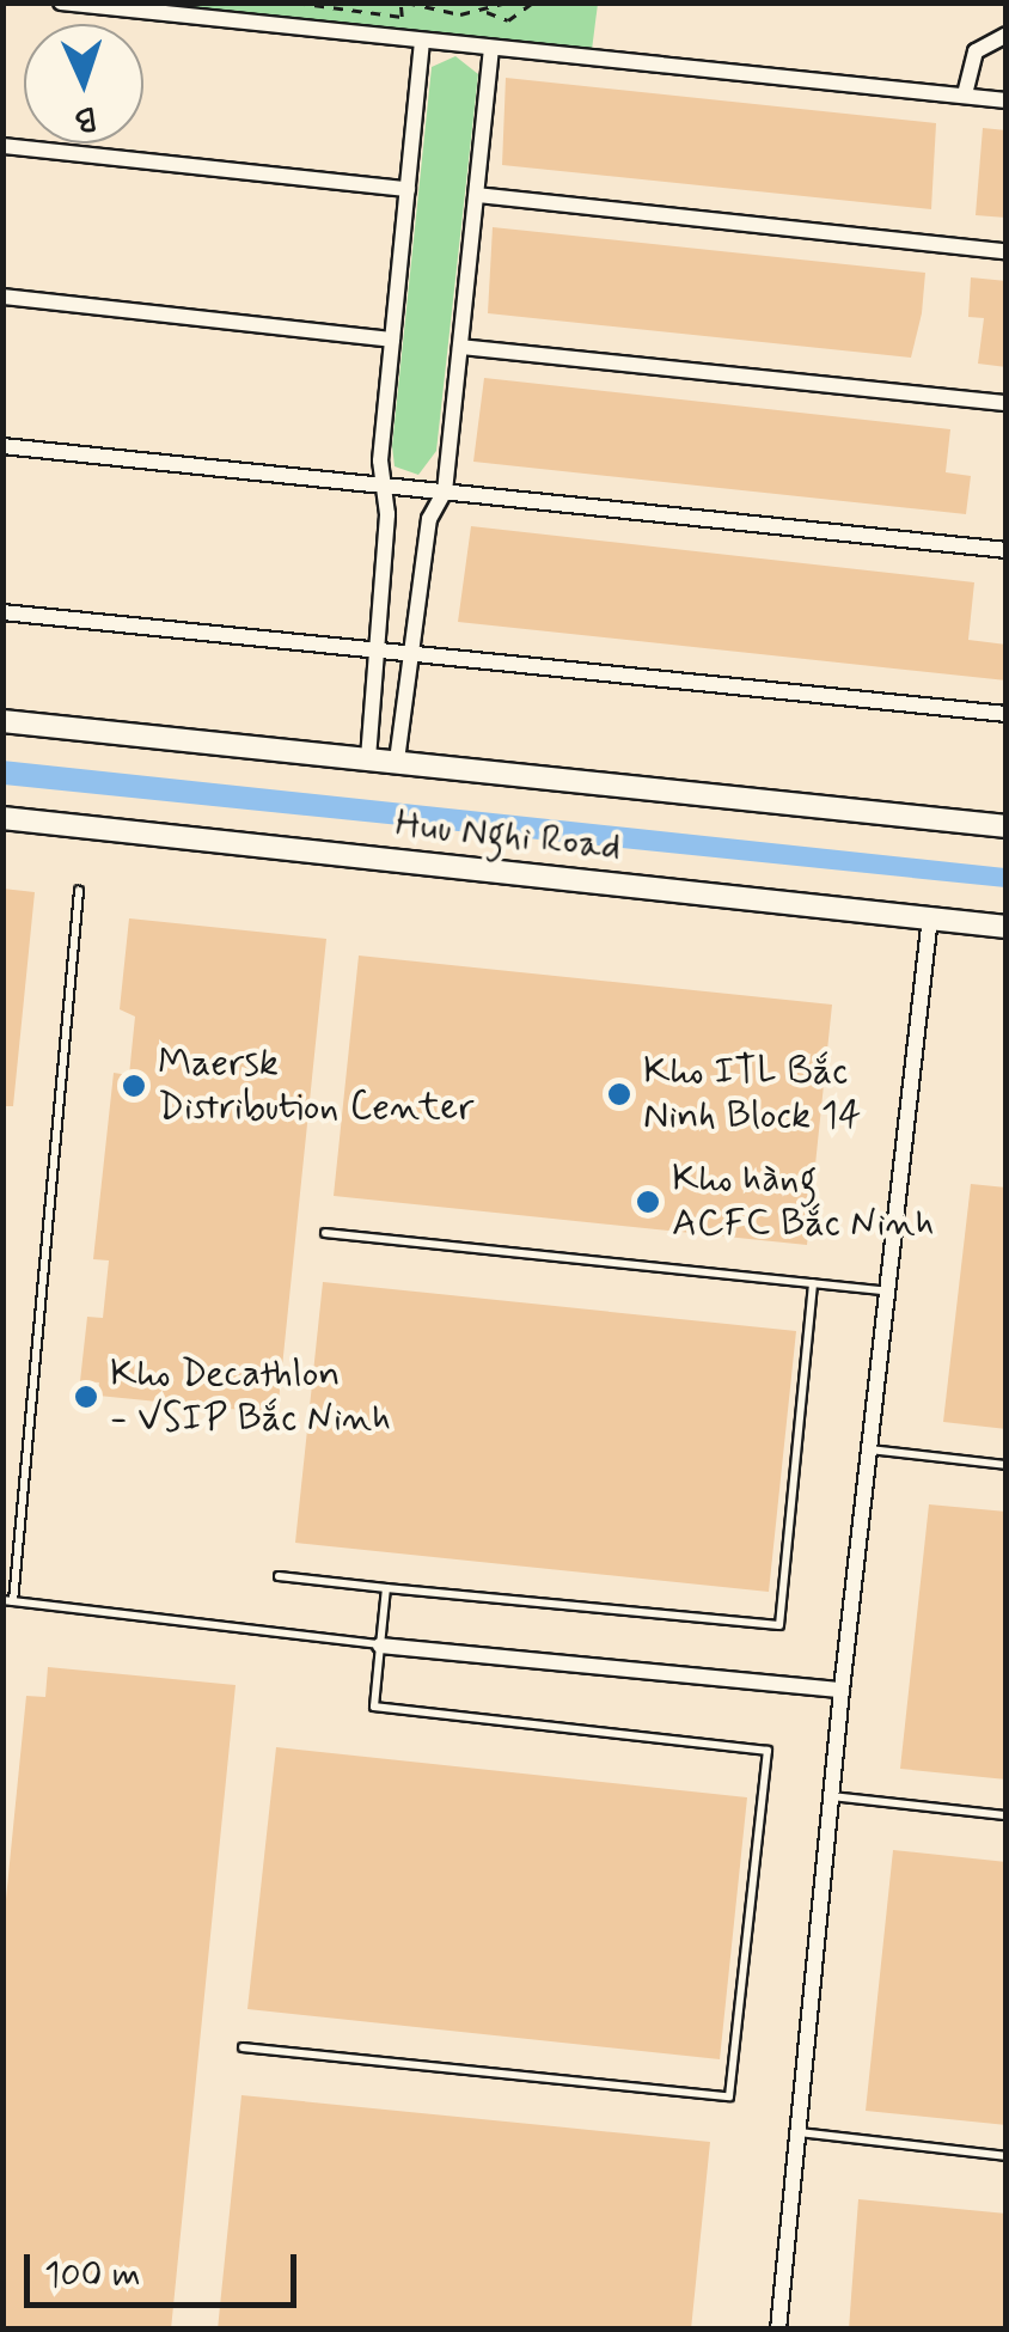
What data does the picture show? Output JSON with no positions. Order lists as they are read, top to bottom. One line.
{"streets":{"main road":["Huu Nghi Road"]},"places":["Maersk Distribution Center","Kho ITL Bắc Ninh Block 14","Kho hàng ACFC Bắc Ninh","Kho Decathlon - VSIP Bắc Ninh"],"scale_bar":"100 m","north":"bottom"}
